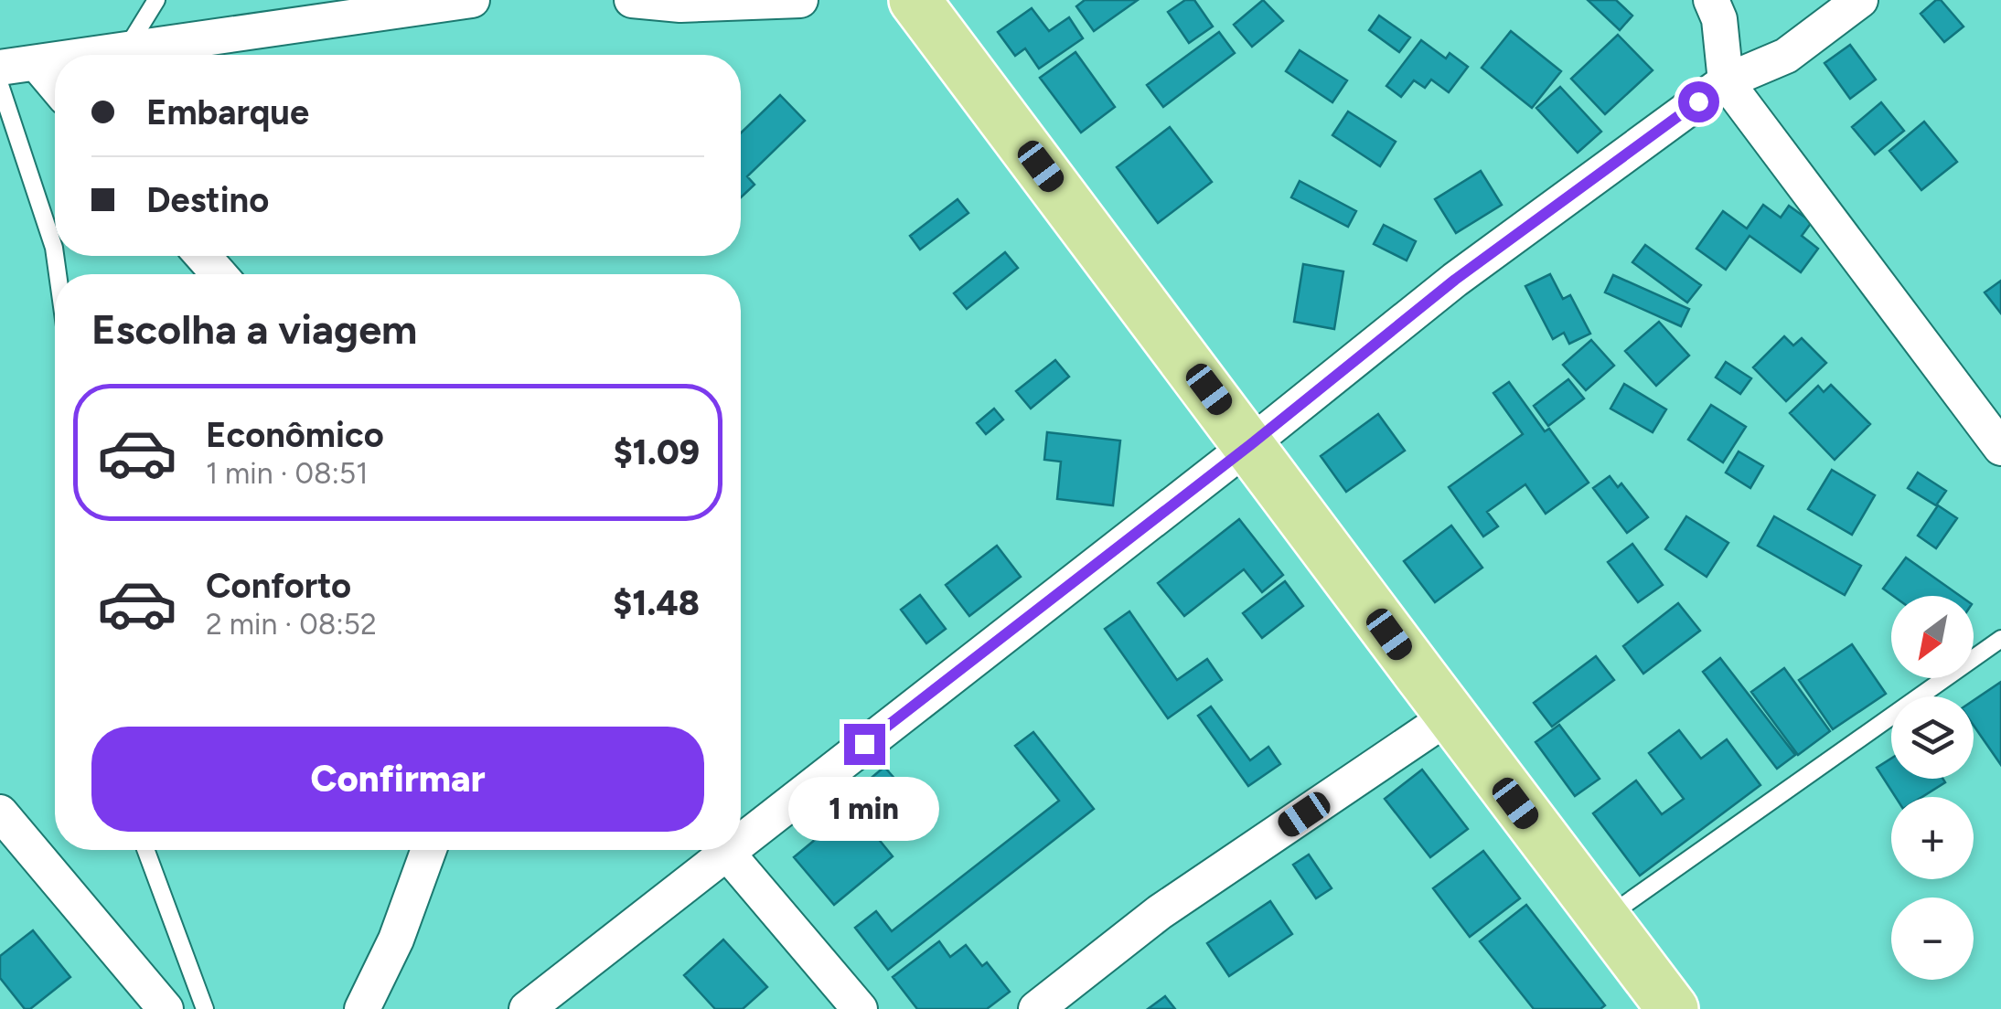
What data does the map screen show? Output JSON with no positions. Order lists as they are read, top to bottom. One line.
{"north":"bottom left","page":{"banner":["Embarque","Destino"],"heading":"Escolha a viagem","list":[{"name":"Econômico","note":"1 min · 08:51","value":"$1.09"},{"name":"Conforto","note":"2 min · 08:52","value":"$1.48"}],"map_buttons":["+","−"],"buttons":"Confirmar","bubble":"1 min"}}
